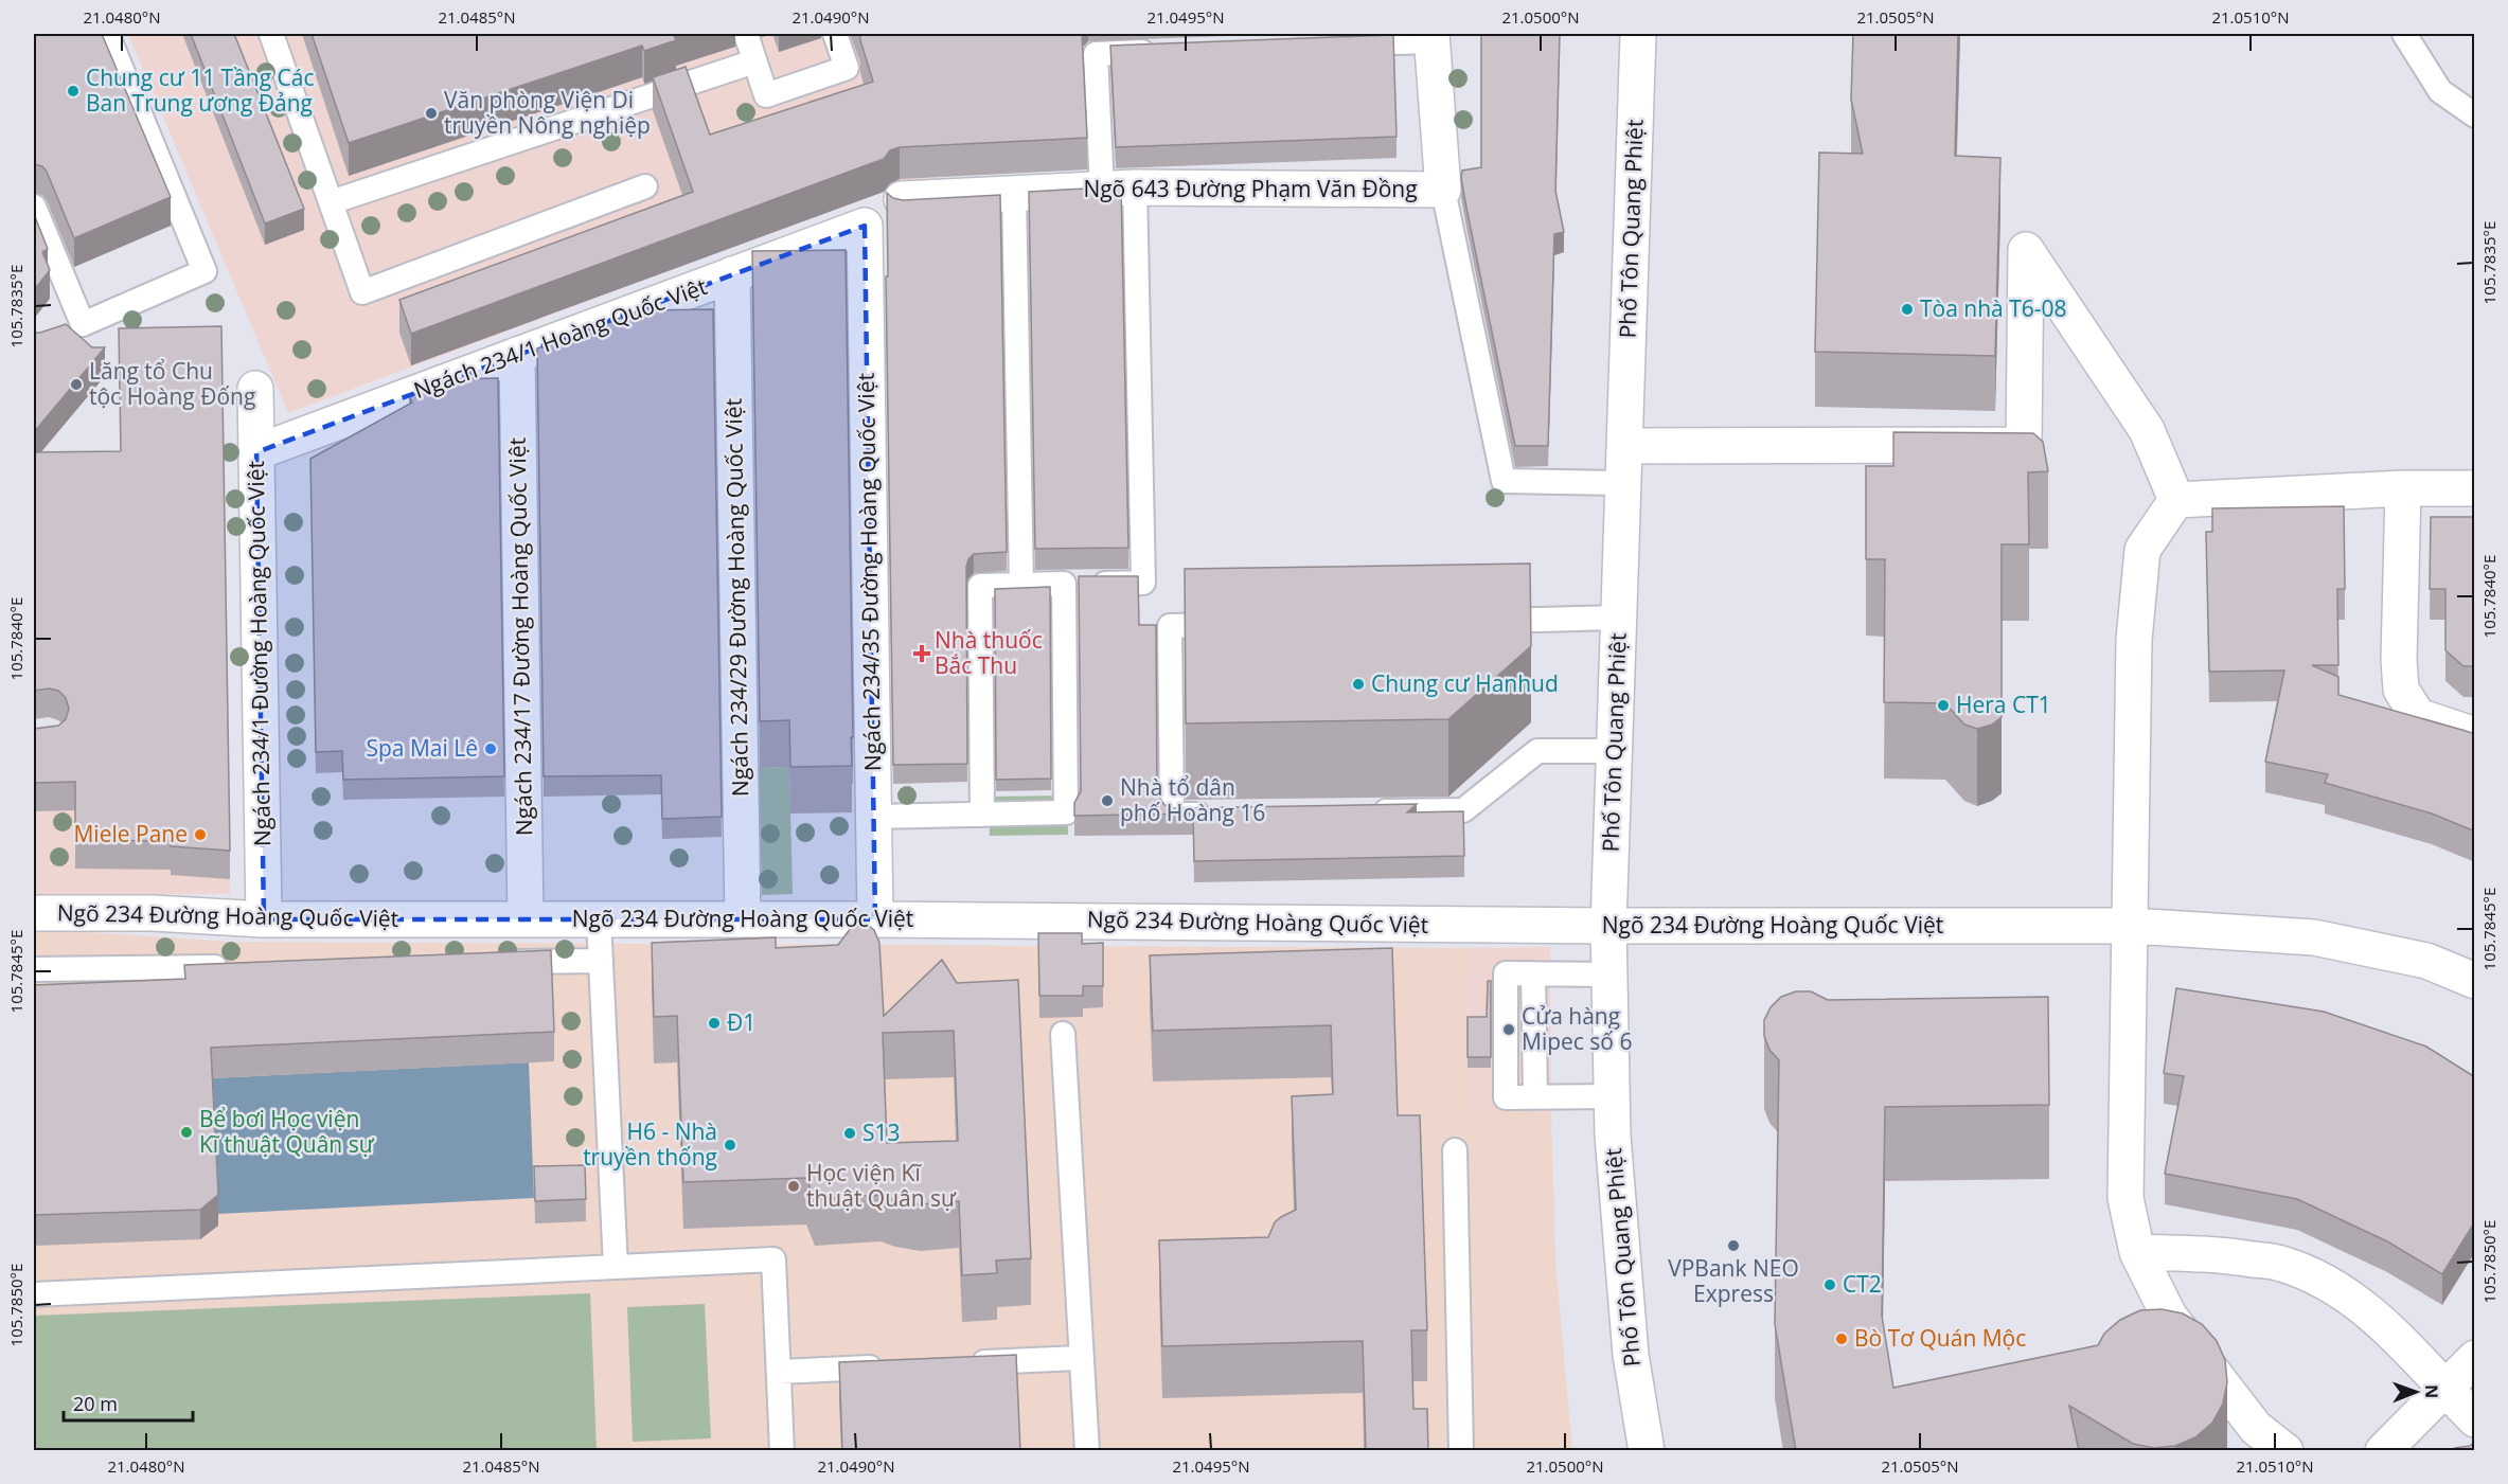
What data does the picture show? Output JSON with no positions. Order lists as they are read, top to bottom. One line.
{"streets":{"street":["Ngõ 643 Đường Phạm Văn Đồng","Phố Tôn Quang Phiệt","Ngách 234/1 Hoàng Quốc Việt","Ngách 234/35 Đường Hoàng Quốc Việt","Ngách 234/29 Đường Hoàng Quốc Việt","Ngách 234/17 Đường Hoàng Quốc Việt","Ngách 234/1 Đường Hoàng Quốc Việt","Ngõ 234 Đường Hoàng Quốc Việt"]},"crossings":[["Phố Tôn Quang Phiệt","Ngõ 234 Đường Hoàng Quốc Việt"],["Ngách 234/1 Hoàng Quốc Việt","Ngách 234/35 Đường Hoàng Quốc Việt"],["Ngách 234/1 Hoàng Quốc Việt","Ngách 234/29 Đường Hoàng Quốc Việt"],["Ngách 234/1 Hoàng Quốc Việt","Ngách 234/17 Đường Hoàng Quốc Việt"],["Ngách 234/1 Hoàng Quốc Việt","Ngách 234/1 Đường Hoàng Quốc Việt"],["Ngách 234/35 Đường Hoàng Quốc Việt","Ngõ 234 Đường Hoàng Quốc Việt"],["Ngách 234/29 Đường Hoàng Quốc Việt","Ngõ 234 Đường Hoàng Quốc Việt"],["Ngách 234/17 Đường Hoàng Quốc Việt","Ngõ 234 Đường Hoàng Quốc Việt"],["Ngách 234/1 Đường Hoàng Quốc Việt","Ngõ 234 Đường Hoàng Quốc Việt"]],"places":{"other":["Chung cư 11 Tầng Các Ban Trung ương Đảng","Văn phòng Viện Di truyền Nông nghiệp","Tòa nhà T6-08","Lăng tổ Chu tộc Hoàng Đống","Chung cư Hanhud","Hera CT1","Spa Mai Lê","Nhà tổ dân phố Hoàng 16","Miele Pane","Đ1","Cửa hàng Mipec số 6","Bể bơi Học viện Kĩ thuật Quân sự","S13","H6 - Nhà truyền thống","Học viện Kĩ thuật Quân sự","VPBank NEO Express","CT2","Bò Tơ Quán Mộc"],"health":["Nhà thuốc Bắc Thu"]},"scale_bar":"20 m","north":"right","coordinates":["21.0480°N","21.0485°N","21.0490°N","21.0495°N","21.0500°N","21.0505°N","21.0510°N","105.7835°E","105.7840°E","105.7845°E","105.7850°E"]}
